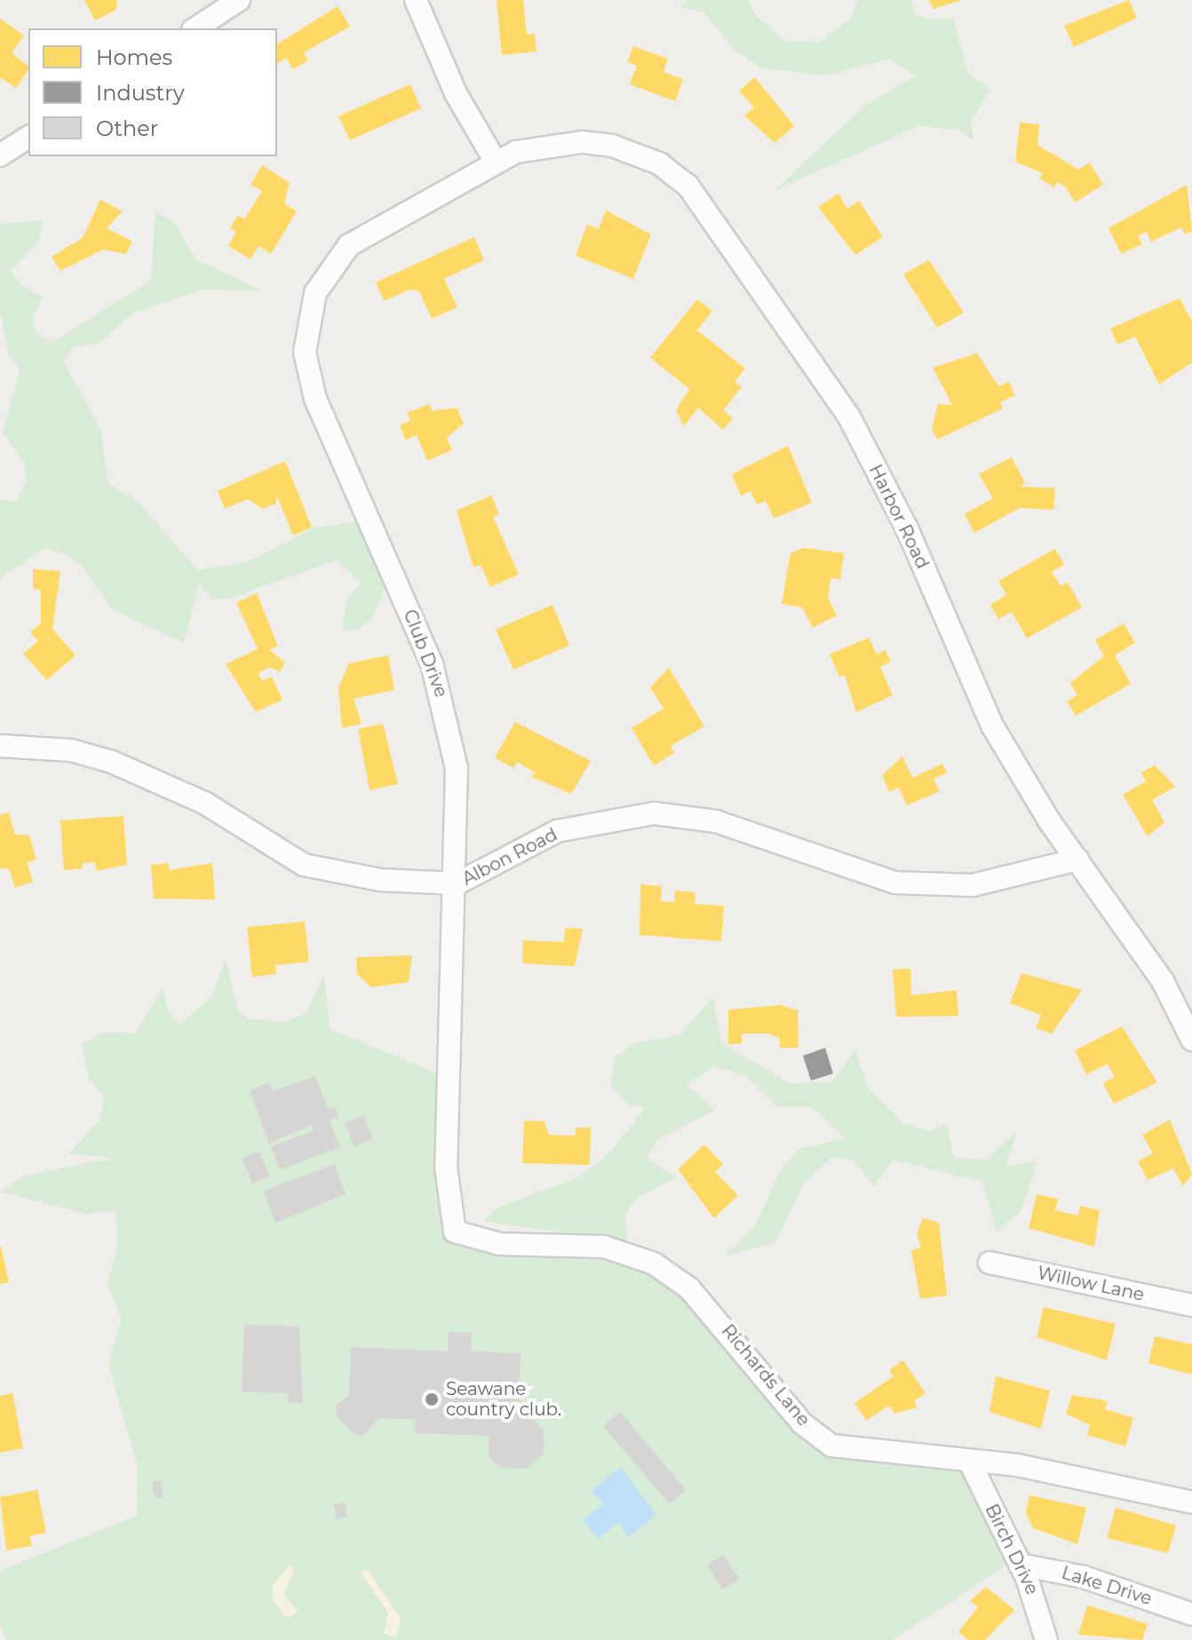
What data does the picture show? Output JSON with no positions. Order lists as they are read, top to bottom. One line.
{"streets":{"street":["Harbor Road","Club Drive","Albon Road","Willow Lane","Richards Lane","Birch Drive","Lake Drive"]},"crossings":[["Harbor Road","Club Drive"],["Harbor Road","Albon Road"],["Club Drive","Albon Road"],["Club Drive","Richards Lane"],["Richards Lane","Birch Drive"],["Birch Drive","Lake Drive"]],"places":["Seawane country club."],"legend":["Homes","Industry","Other"]}
